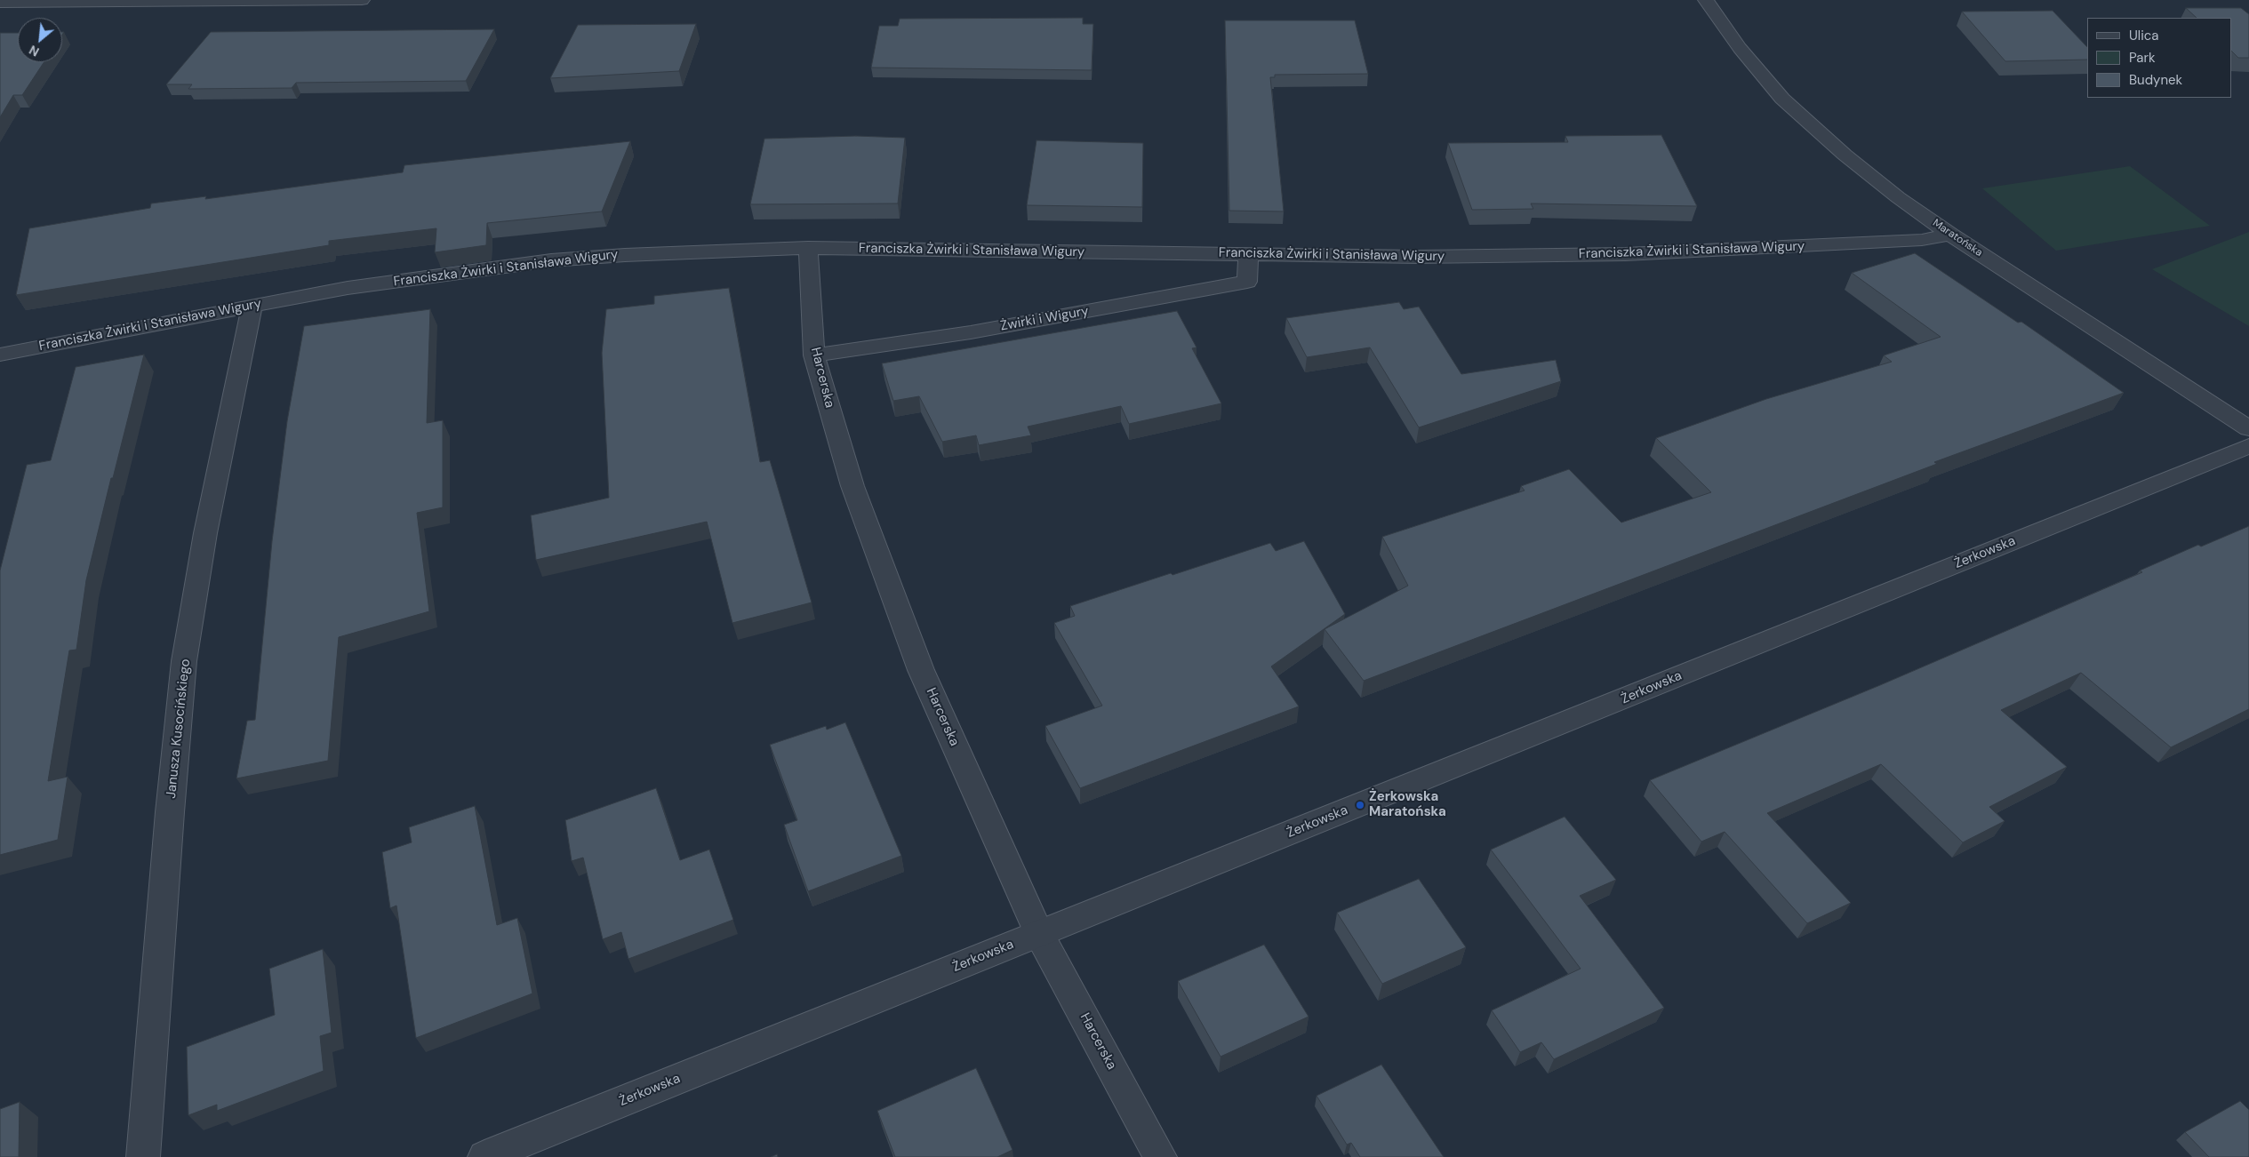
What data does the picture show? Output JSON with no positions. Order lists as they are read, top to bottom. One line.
{"streets":{"street":["Maratońska","Franciszka Żwirki i Stanisława Wigury","Żwirki i Wigury","Harcerska","Żerkowska","Janusza Kusocińskiego"]},"crossings":[["Maratońska","Franciszka Żwirki i Stanisława Wigury"],["Franciszka Żwirki i Stanisława Wigury","Żwirki i Wigury"],["Franciszka Żwirki i Stanisława Wigury","Harcerska"],["Franciszka Żwirki i Stanisława Wigury","Janusza Kusocińskiego"],["Żwirki i Wigury","Harcerska"],["Harcerska","Żerkowska"]],"places":["Żerkowska Maratońska"],"legend":["Ulica","Park","Budynek"],"north":"bottom left"}
